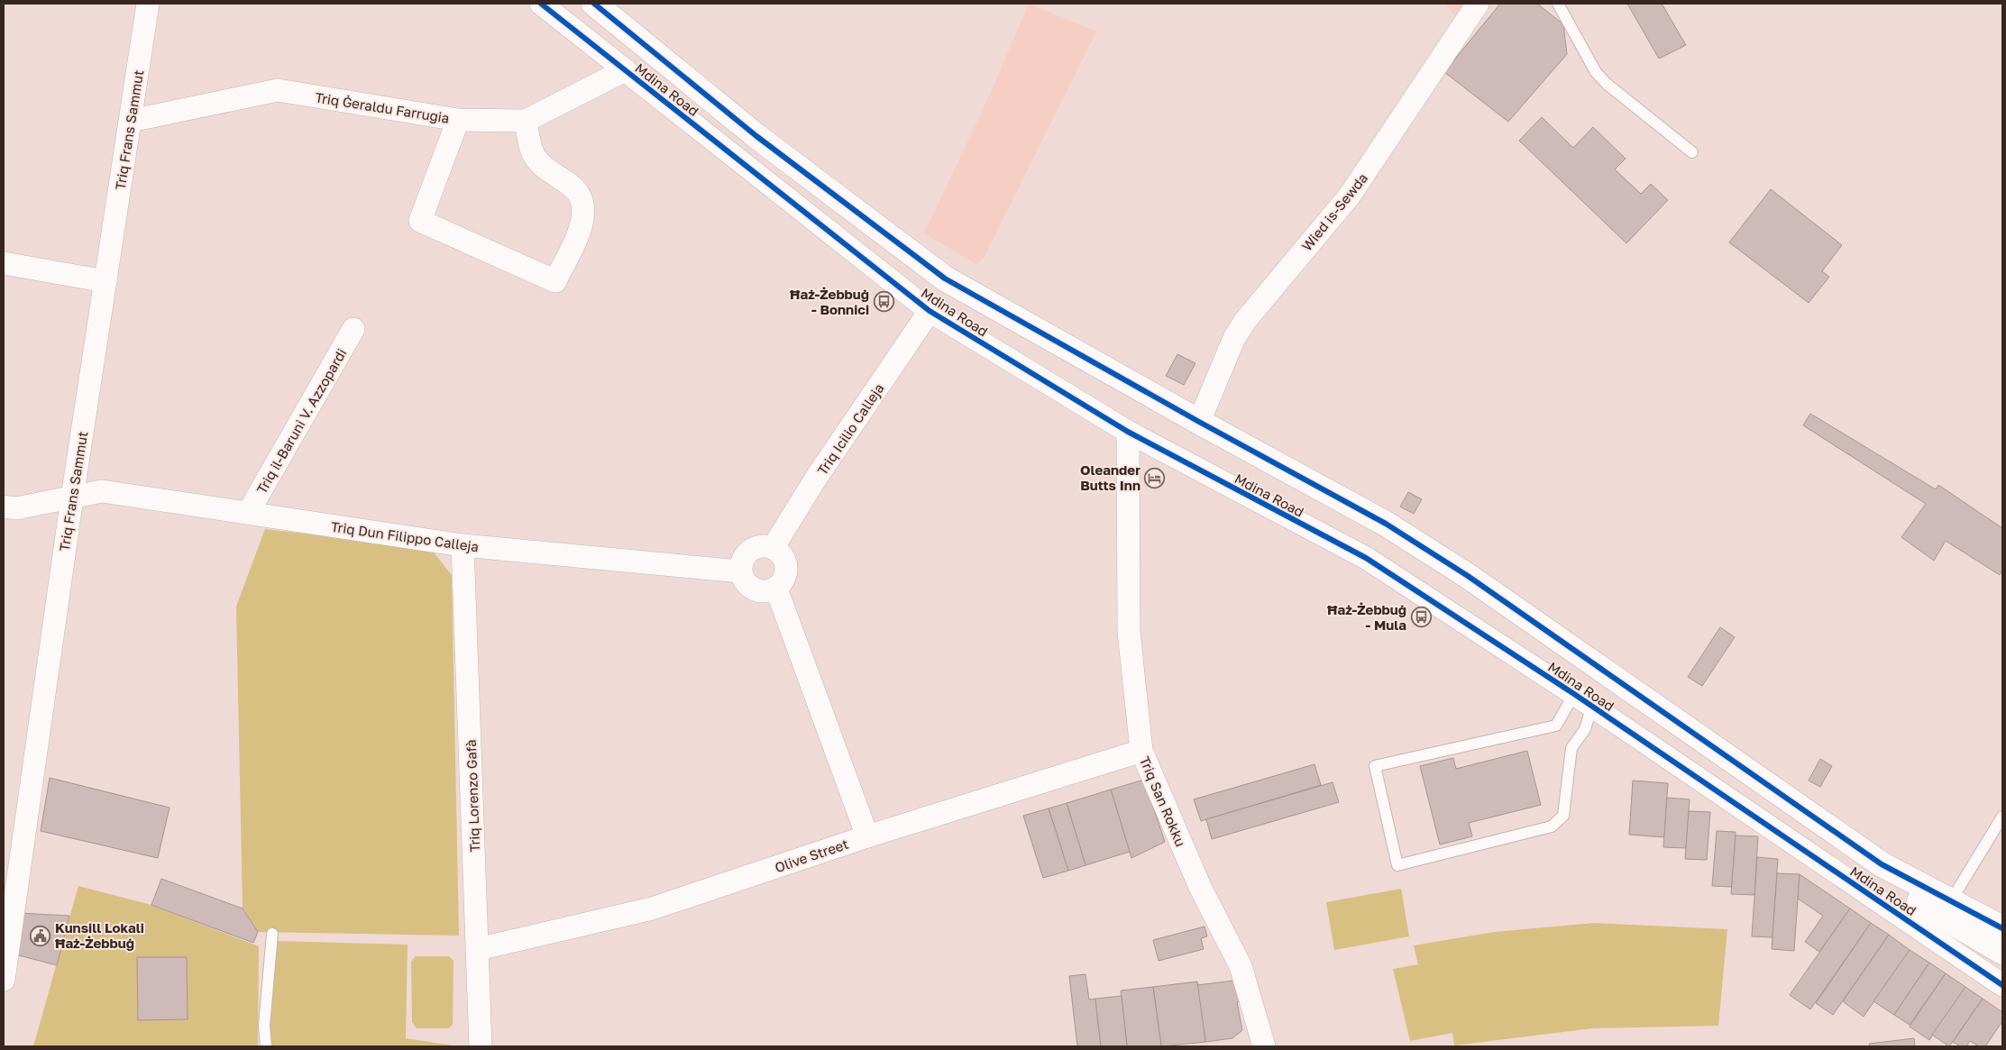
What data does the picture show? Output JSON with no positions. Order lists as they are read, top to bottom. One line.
{"streets":{"highway":["Mdina Road"],"street":["Triq Ġeraldu Farrugia","Triq Frans Sammut","Wied is-Sewda","Triq il-Baruni V. Azzopardi","Triq Icilio Calleja","Triq Dun Filippo Calleja","Triq Lorenzo Gafà","Triq San Rokku","Olive Street"]},"crossings":[["Mdina Road","Triq Ġeraldu Farrugia"],["Mdina Road","Wied is-Sewda"],["Mdina Road","Triq Icilio Calleja"],["Mdina Road","Triq San Rokku"],["Triq Ġeraldu Farrugia","Triq Frans Sammut"],["Triq Frans Sammut","Triq Dun Filippo Calleja"],["Triq il-Baruni V. Azzopardi","Triq Dun Filippo Calleja"],["Triq Icilio Calleja","Triq Dun Filippo Calleja"],["Triq Dun Filippo Calleja","Triq Lorenzo Gafà"],["Triq Lorenzo Gafà","Olive Street"],["Triq San Rokku","Olive Street"]],"places":{"bus stop":["Ħaż-Żebbuġ - Bonnici","Ħaż-Żebbuġ - Mula"],"hotel":["Oleander Butts Inn"],"public building":["Kunsill Lokali Ħaż-Żebbuġ"]}}
